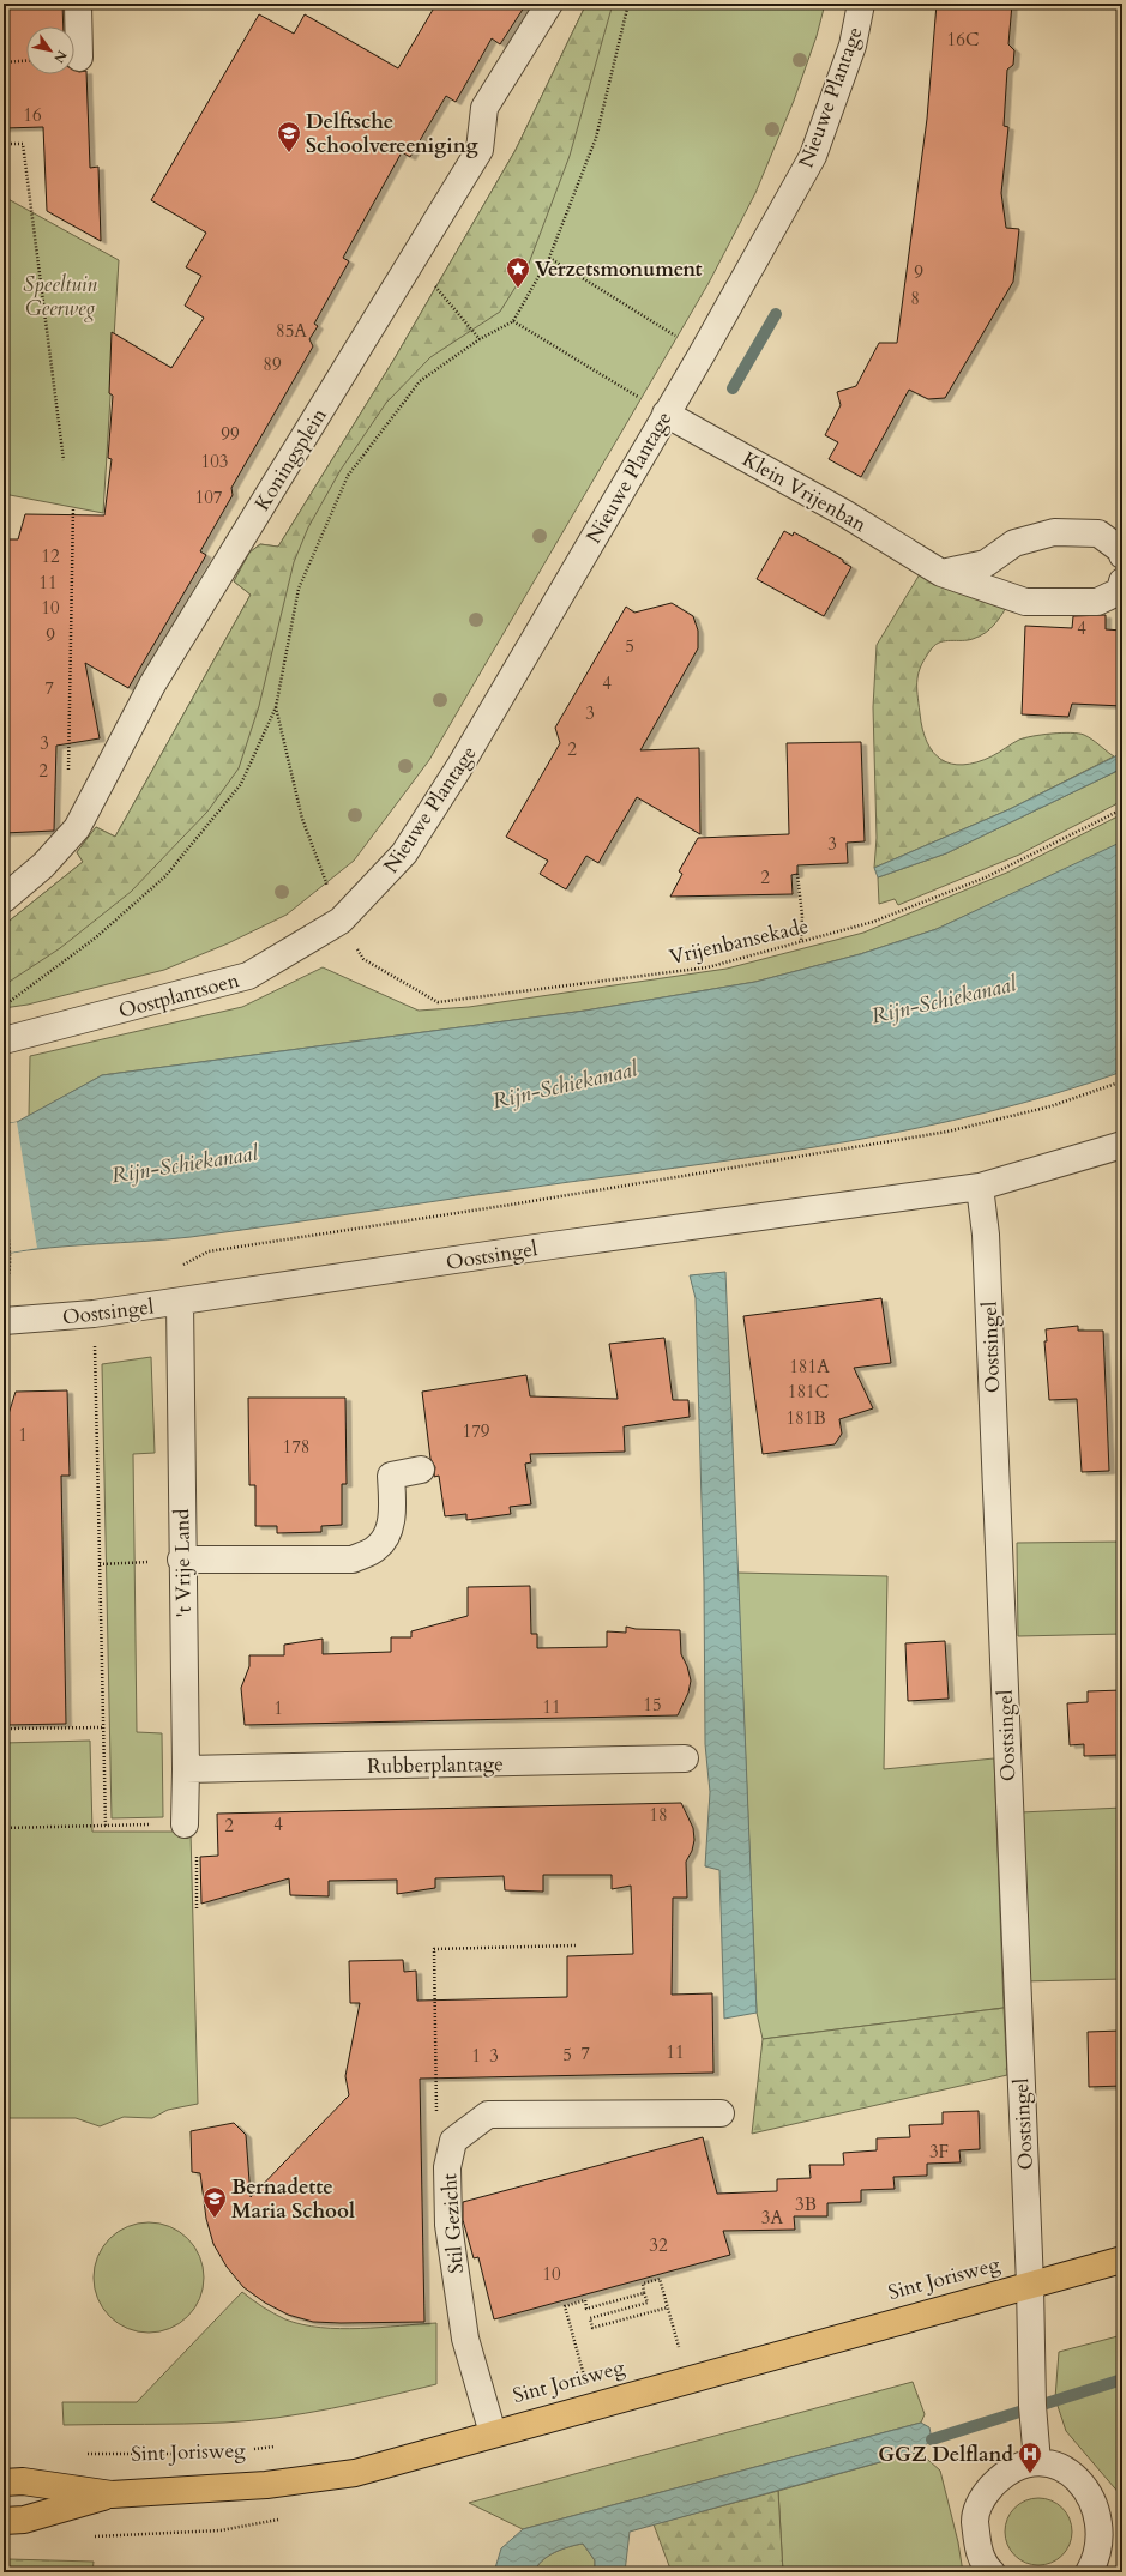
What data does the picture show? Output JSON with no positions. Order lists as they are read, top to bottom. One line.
{"streets":{"main road":["Sint Jorisweg"],"street":["Nieuwe Plantage","Koningsplein","Klein Vrijenban","Oostplantsoen","Oostsingel","'t Vrije Land","Rubberplantage","Stil Gezicht"],"path":["Vrijenbansekade"]},"crossings":[["Nieuwe Plantage","Klein Vrijenban"],["Nieuwe Plantage","Vrijenbansekade"],["Nieuwe Plantage","Oostplantsoen"],["Vrijenbansekade","Oostplantsoen"],["Oostsingel","'t Vrije Land"],["Oostsingel","Sint Jorisweg"],["'t Vrije Land","Rubberplantage"],["Stil Gezicht","Sint Jorisweg"]],"water":["Rijn-Schiekanaal"],"parks":["Speeltuin Geerweg"],"places":{"school or university":["Delftsche Schoolvereeniging","Bernadette Maria School"],"place":["Verzetsmonument"],"hospital":["GGZ Delfland"]},"house_numbers":["16C","16","9","8","85A","89","99","103","107","12","11","10","4","9","5","4","7","3","3","2","2","3","2","181A","181C","181B","179","1","178","15","11","1","18","4","2","11","7","5","1","3","3F","3B","3A","32","10"],"north":"bottom right"}
